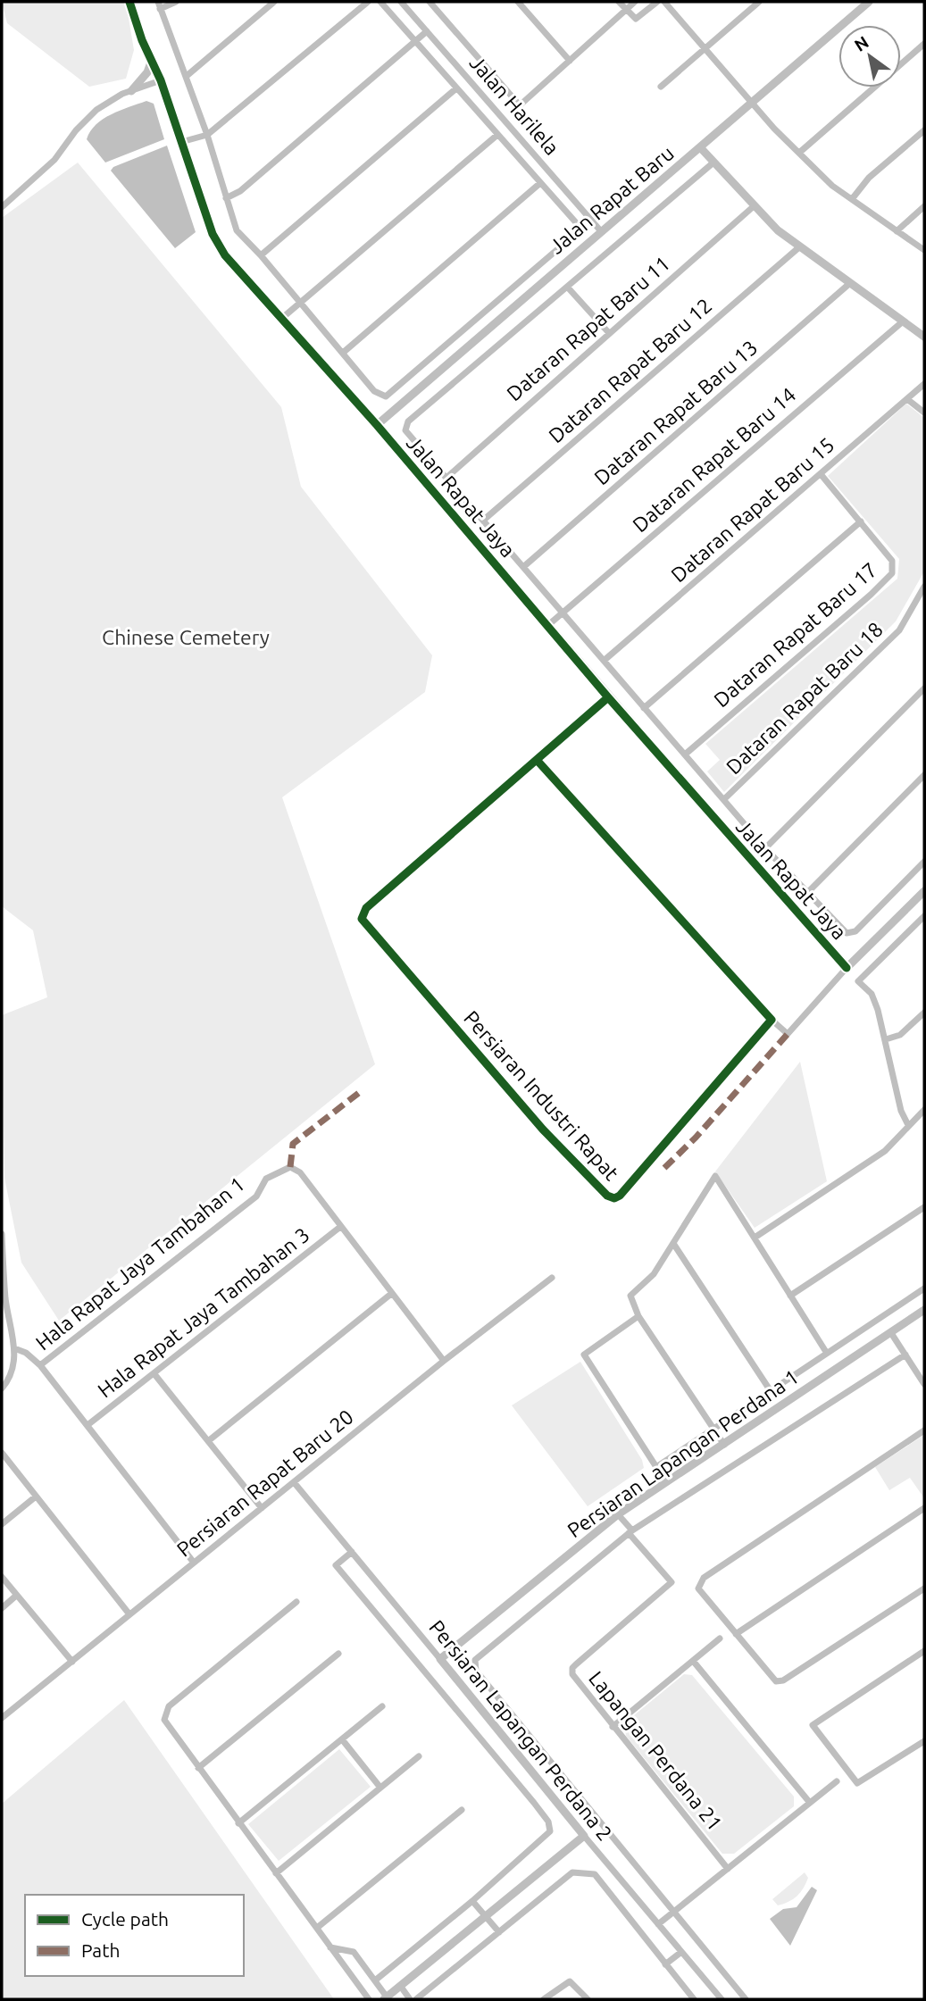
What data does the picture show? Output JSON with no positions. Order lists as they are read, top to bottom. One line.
{"streets":{"street":["Jalan Harilela","Jalan Rapat Baru","Dataran Rapat Baru 11","Dataran Rapat Baru 12","Dataran Rapat Baru 13","Dataran Rapat Baru 14","Jalan Rapat Jaya","Dataran Rapat Baru 15","Dataran Rapat Baru 17","Dataran Rapat Baru 18","Persiaran Industri Rapat","Hala Rapat Jaya Tambahan 1","Hala Rapat Jaya Tambahan 3","Persiaran Lapangan Perdana 1","Persiaran Rapat Baru 20","Persiaran Lapangan Perdana 2","Lapangan Perdana 21"]},"crossings":[["Jalan Harilela","Jalan Rapat Baru"],["Jalan Rapat Baru","Jalan Rapat Jaya"],["Dataran Rapat Baru 14","Jalan Rapat Jaya"],["Jalan Rapat Jaya","Persiaran Industri Rapat"],["Dataran Rapat Baru 15","Dataran Rapat Baru 17"],["Hala Rapat Jaya Tambahan 1","Hala Rapat Jaya Tambahan 3"],["Persiaran Lapangan Perdana 1","Persiaran Lapangan Perdana 2"],["Persiaran Rapat Baru 20","Persiaran Lapangan Perdana 2"]],"parks":["Chinese Cemetery"],"legend":["Cycle path","Path"],"north":"top left"}
